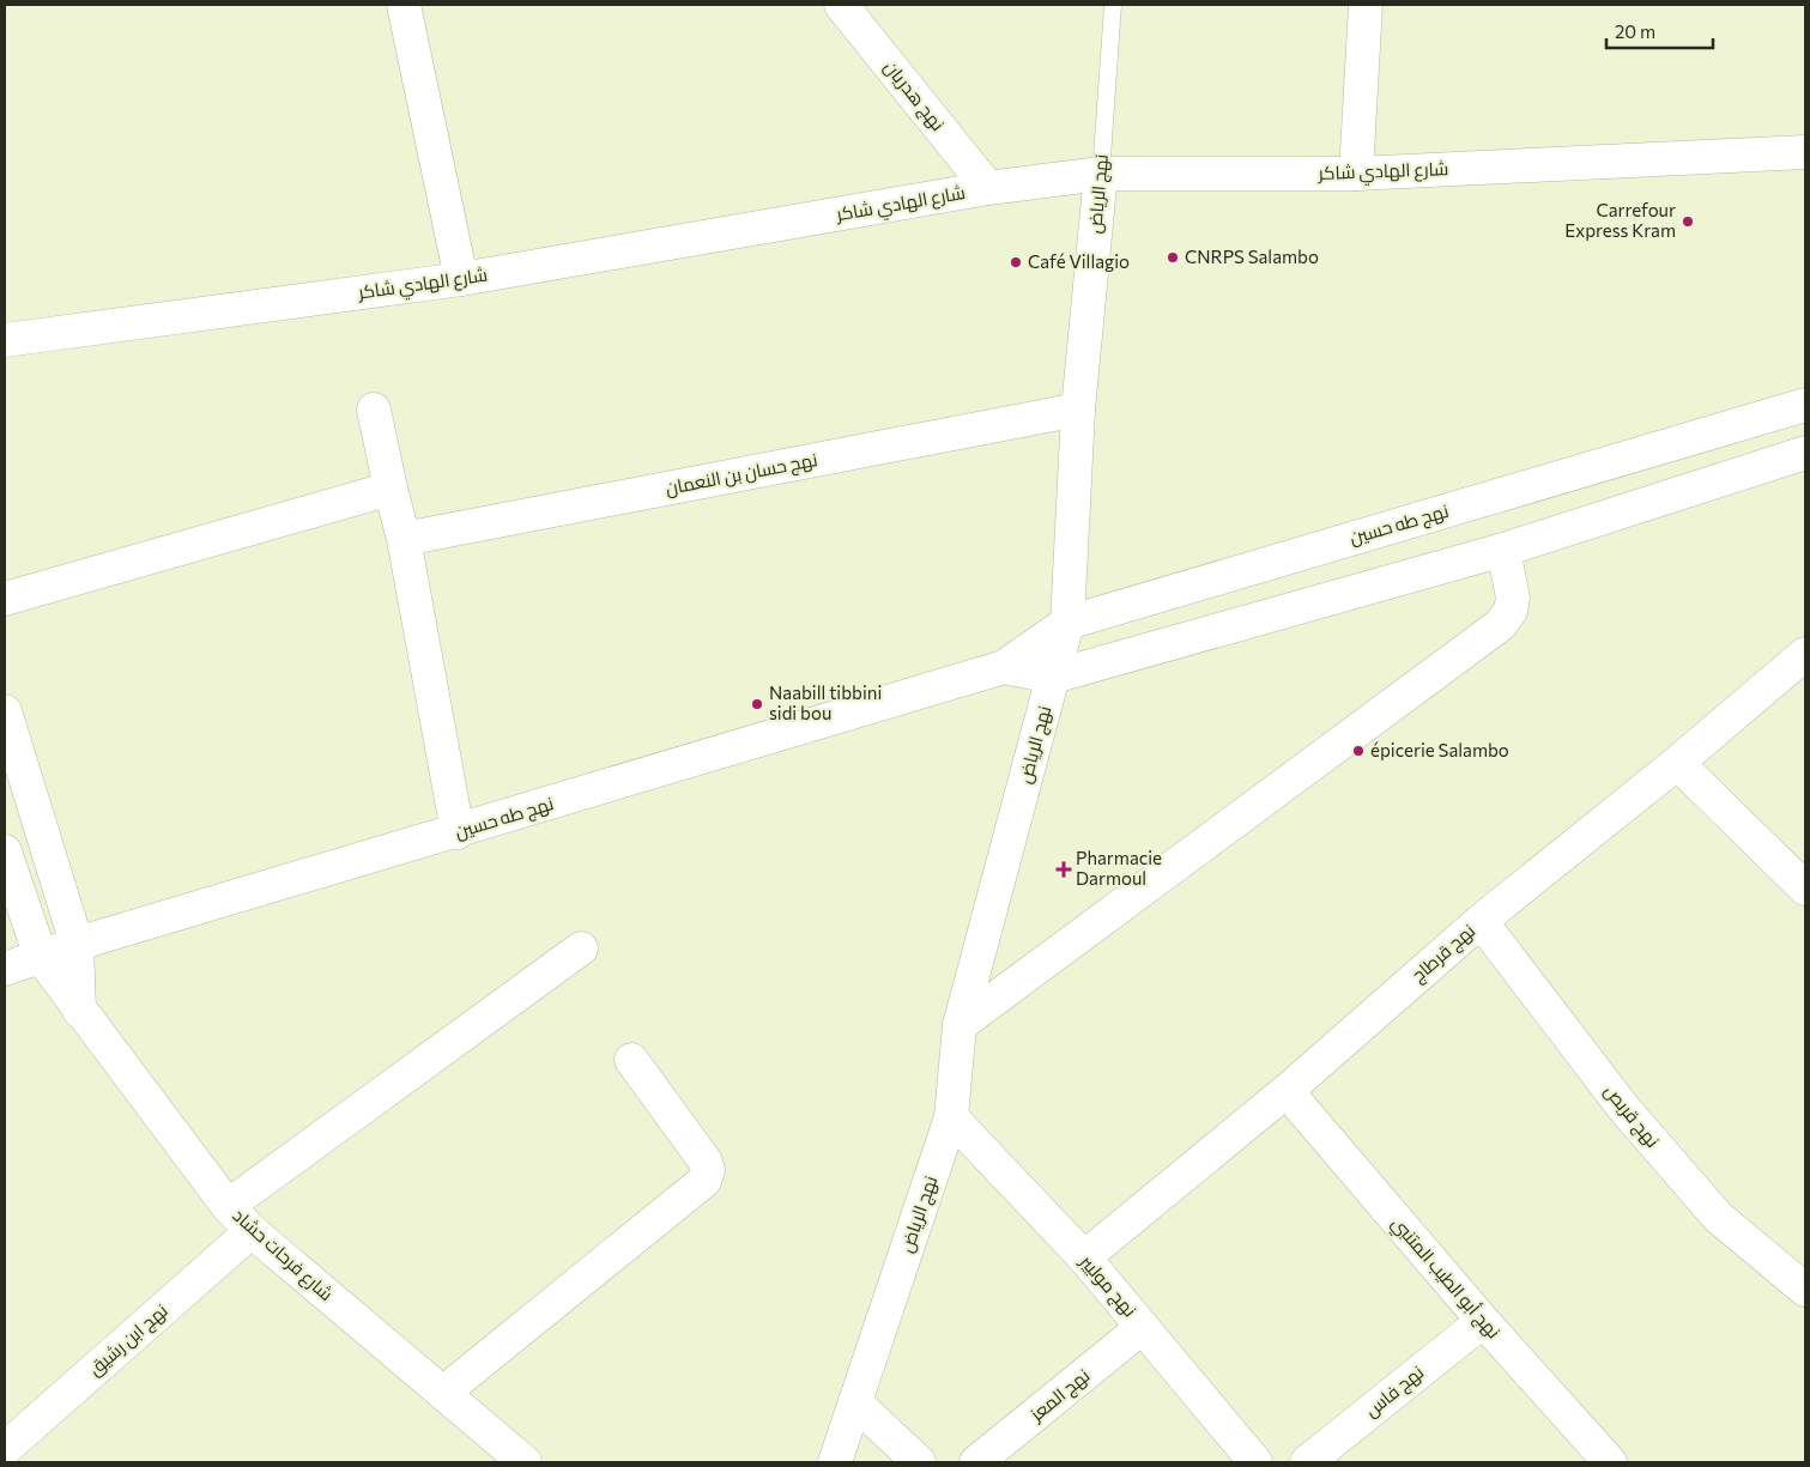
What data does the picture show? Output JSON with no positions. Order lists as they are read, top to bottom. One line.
{"streets":{"street":["نهج هدريان","شارع الهادي شاكر","نهج الرياض","نهج حسان بن النعمان","نهج طه حسين","نهج قرطاج","نهج قربص","شارع فرحات حشاد","نهج أبو الطيب المتنبي","نهج موليير","نهج ابن رشيق","نهج فاس","نهج المعز"]},"crossings":[["نهج هدريان","شارع الهادي شاكر"],["شارع الهادي شاكر","نهج الرياض"],["نهج الرياض","نهج حسان بن النعمان"],["نهج الرياض","نهج طه حسين"],["نهج الرياض","نهج موليير"],["نهج طه حسين","شارع فرحات حشاد"],["نهج قرطاج","نهج قربص"],["نهج قرطاج","نهج أبو الطيب المتنبي"],["نهج قرطاج","نهج موليير"],["شارع فرحات حشاد","نهج ابن رشيق"],["نهج أبو الطيب المتنبي","نهج فاس"],["نهج موليير","نهج المعز"]],"places":{"other":["Carrefour Express Kram","CNRPS Salambo","Café Villagio","Naabill tibbini sidi bou","épicerie Salambo"],"health":["Pharmacie Darmoul"]},"scale_bar":"20 m"}
